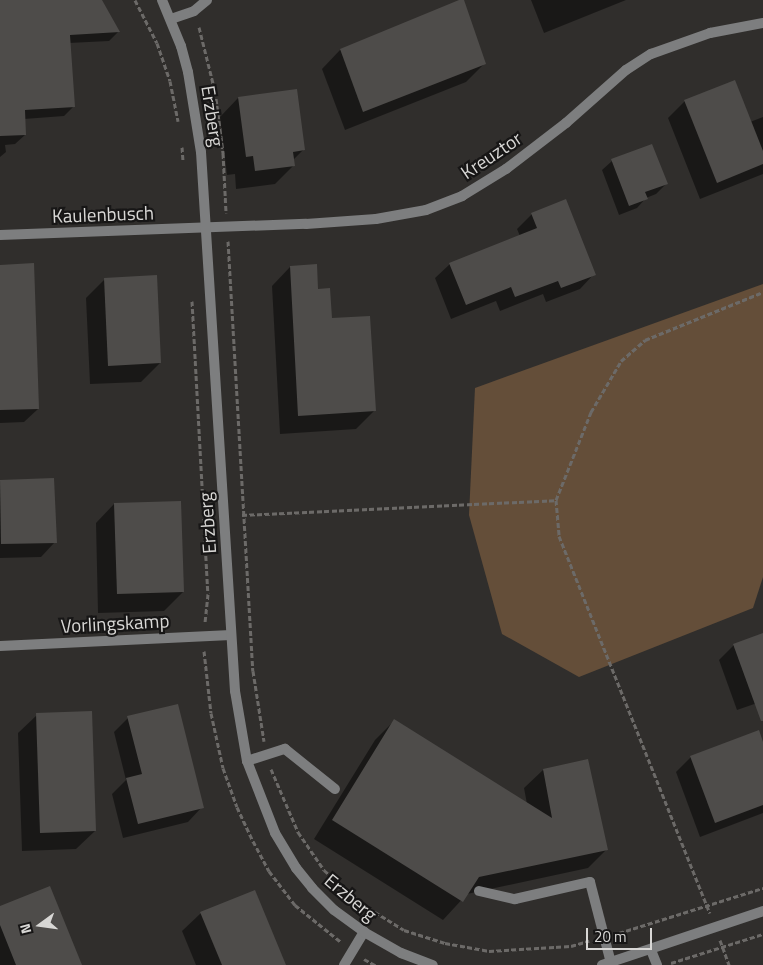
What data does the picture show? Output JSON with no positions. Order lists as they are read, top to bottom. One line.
{"streets":{"street":["Erzberg","Kreuztor","Kaulenbusch","Vorlingskamp"]},"crossings":[["Erzberg","Kreuztor"],["Erzberg","Kaulenbusch"],["Erzberg","Vorlingskamp"],["Kreuztor","Kaulenbusch"]],"scale_bar":"20 m","north":"left"}
